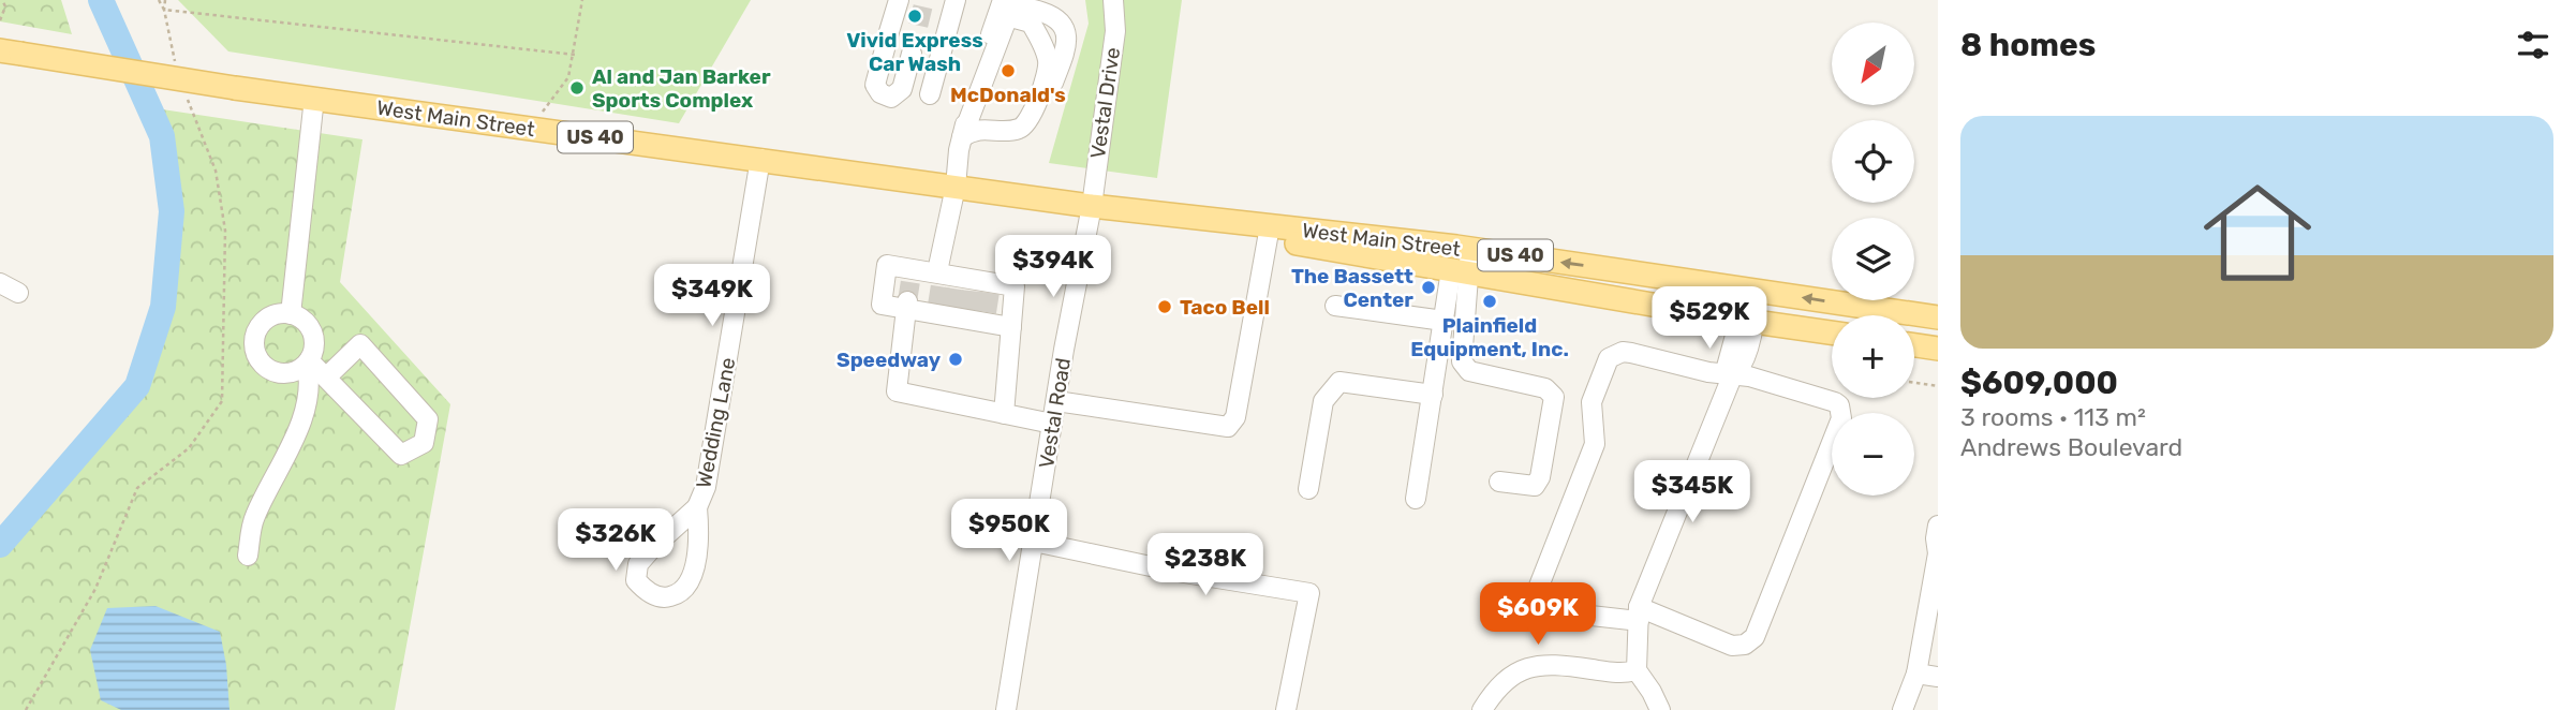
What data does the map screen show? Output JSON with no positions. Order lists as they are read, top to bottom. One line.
{"streets":{"main road":["West Main Street","US 40"],"street":["Vestal Drive","Vestal Road","Wedding Lane"]},"crossings":[["Vestal Drive","West Main Street"],["Vestal Drive","Vestal Road"],["West Main Street","Vestal Road"],["West Main Street","Wedding Lane"]],"places":["Vivid Express Car Wash","McDonald's","Al and Jan Barker Sports Complex","The Bassett Center","Plainfield Equipment, Inc.","Taco Bell","Speedway"],"north":"bottom left","page":{"heading":"8 homes","map_buttons":["+","−"],"list":[{"name":"$609,000","note":"3 rooms · 113 m² · Andrews Boulevard"}],"price":["$394K","$349K","$529K","$345K","$950K","$326K","$238K","$609K"]}}
